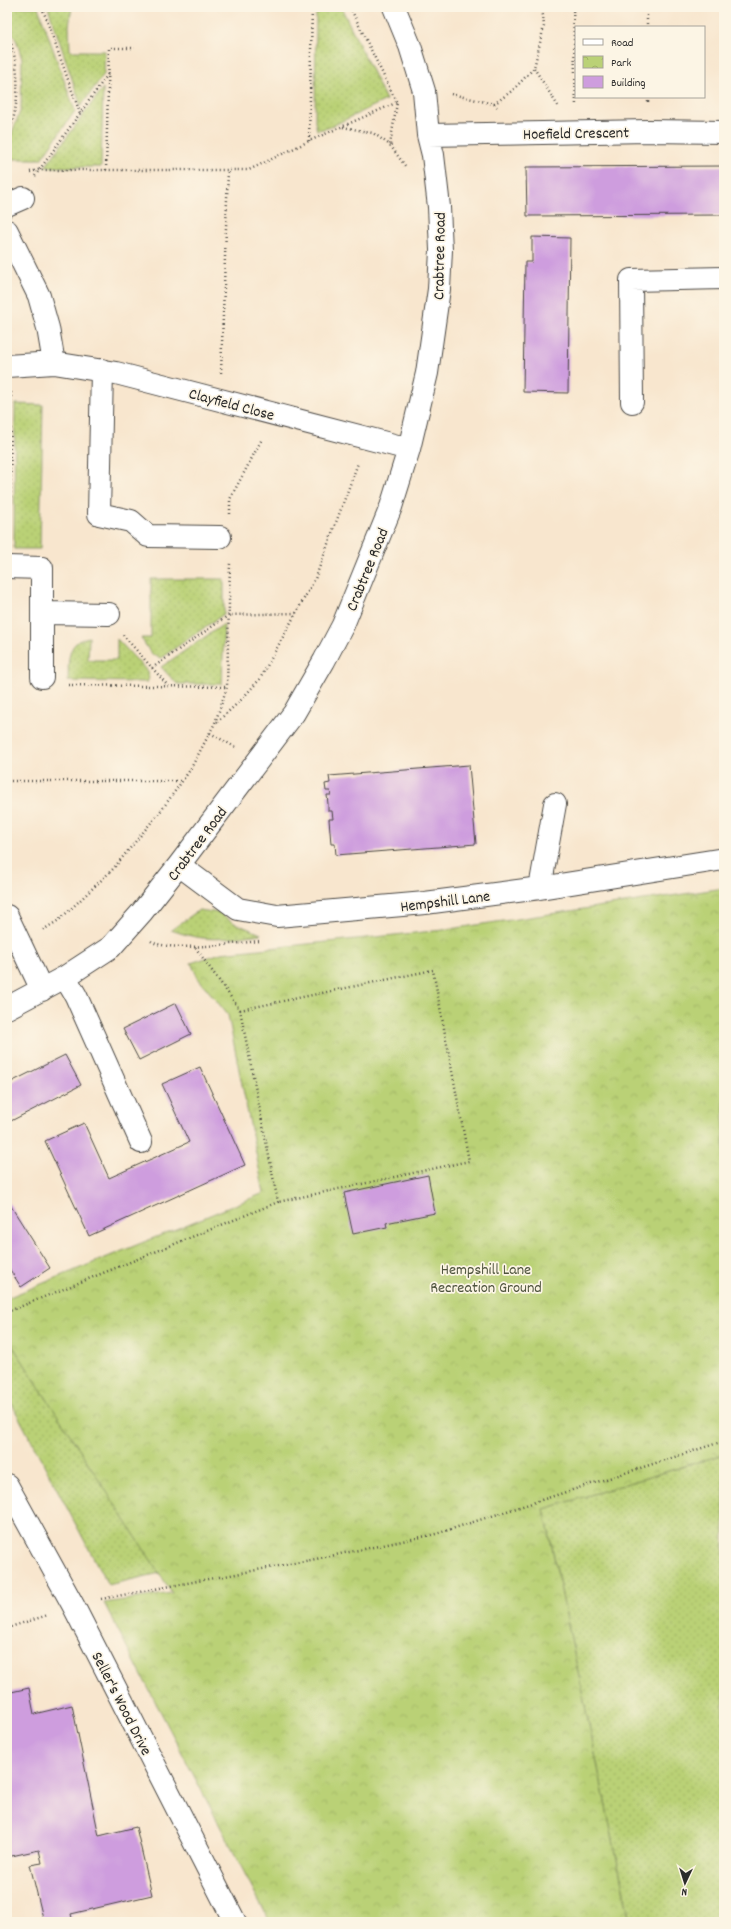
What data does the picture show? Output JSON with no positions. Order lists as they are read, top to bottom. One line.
{"streets":{"street":["Hoefield Crescent","Crabtree Road","Clayfield Close","Hempshill Lane","Seller's Wood Drive"]},"crossings":[["Hoefield Crescent","Crabtree Road"],["Crabtree Road","Clayfield Close"],["Crabtree Road","Hempshill Lane"]],"parks":["Hempshill Lane Recreation Ground"],"legend":["Road","Park","Building"],"north":"bottom"}
